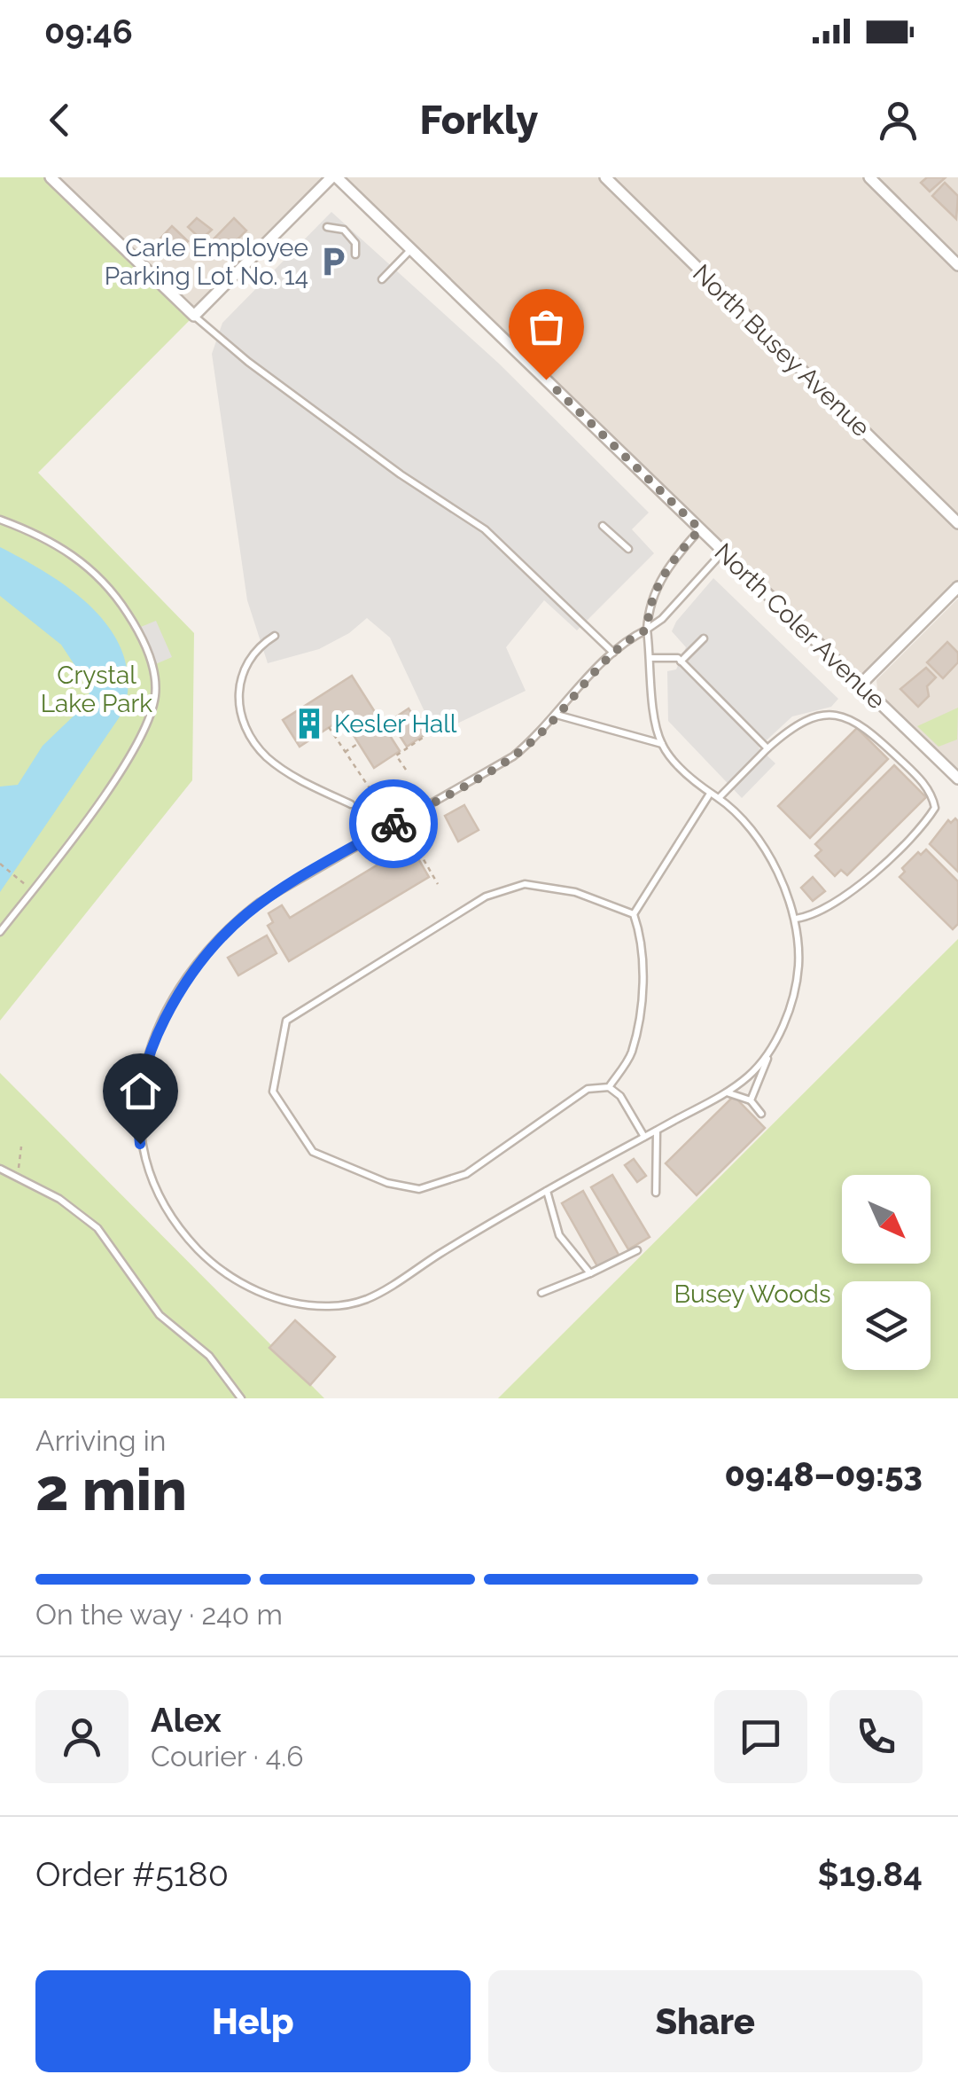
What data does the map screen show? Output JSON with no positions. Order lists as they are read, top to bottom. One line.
{"streets":{"street":["North Busey Avenue","North Coler Avenue"]},"parks":["Crystal Lake Park","Busey Woods"],"places":{"parking":["Carle Employee Parking Lot No. 14"],"building":["Kesler Hall"]},"north":"bottom right","page":{"status":"09:46","header":"Forkly","heading":["2 min","Arriving in","09:48–09:53"],"panel":["Alex","Courier · 4.6","Order #5180","$19.84"],"bar":"On the way · 240 m","buttons":["Help","Share"]}}
